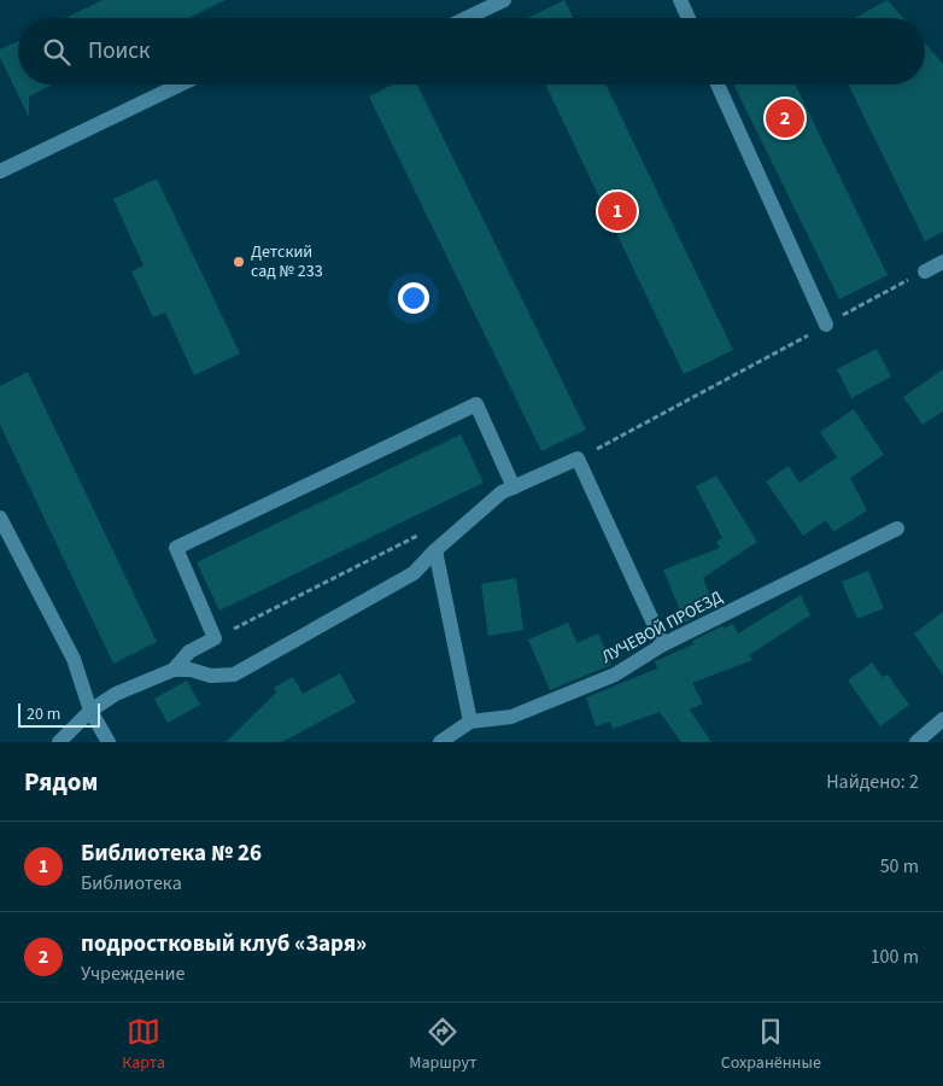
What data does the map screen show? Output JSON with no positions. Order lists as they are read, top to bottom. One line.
{"streets":{"street":["ЛУЧЕВОЙ ПРОЕЗД"]},"places":["Детский сад № 233"],"scale_bar":"20 m","page":{"search":"Поиск","pins":["2","1"],"scale":"20 m","heading":["Рядом","Найдено: 2"],"list":[{"mark":"1","name":"Библиотека № 26","note":"Библиотека","value":"50 m"},{"mark":"2","name":"подростковый клуб «Заря»","note":"Учреждение","value":"100 m"}],"nav":["Карта","Маршрут","Сохранённые"]}}
